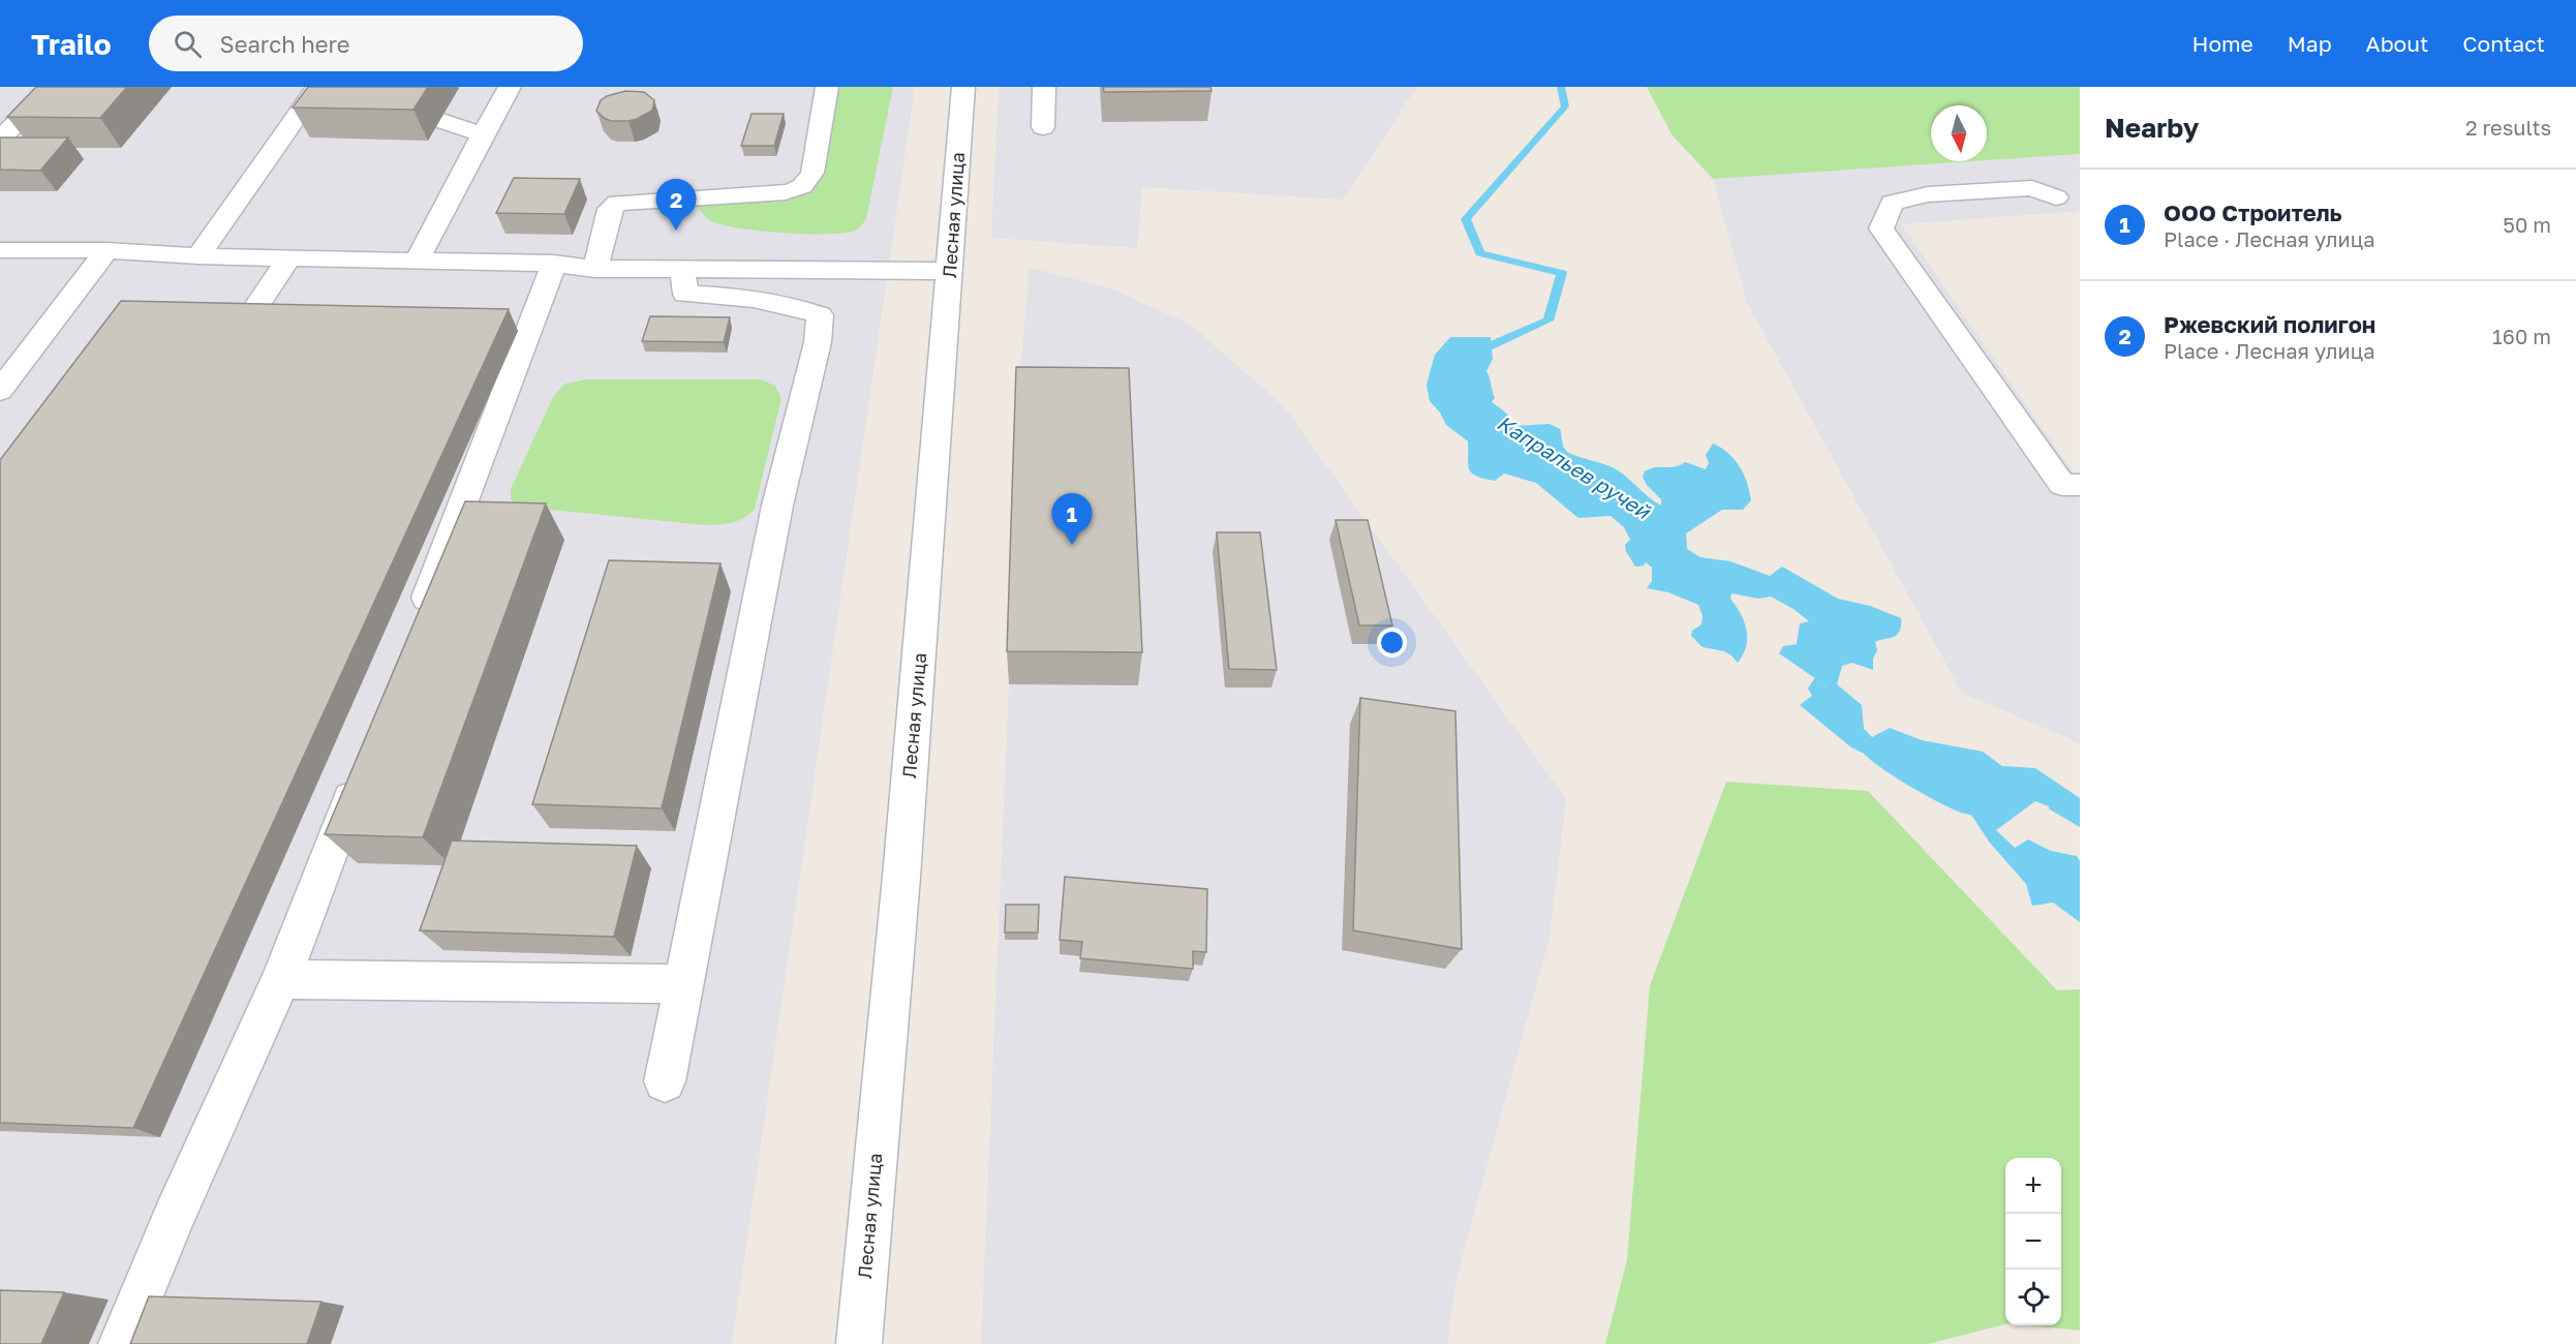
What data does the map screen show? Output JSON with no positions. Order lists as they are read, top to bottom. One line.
{"streets":{"street":["Лесная улица"]},"water":["Капральев ручей"],"north":"bottom","page":{"header":"Trailo","search":"Search here","nav":["Home","Map","About","Contact"],"heading":["Nearby","2 results"],"list":[{"mark":"1","name":"ООО Строитель","note":"Place · Лесная улица","value":"50 m"},{"mark":"2","name":"Ржевский полигон","note":"Place · Лесная улица","value":"160 m"}],"pins":["2","1"],"map_buttons":["+","−"]}}
